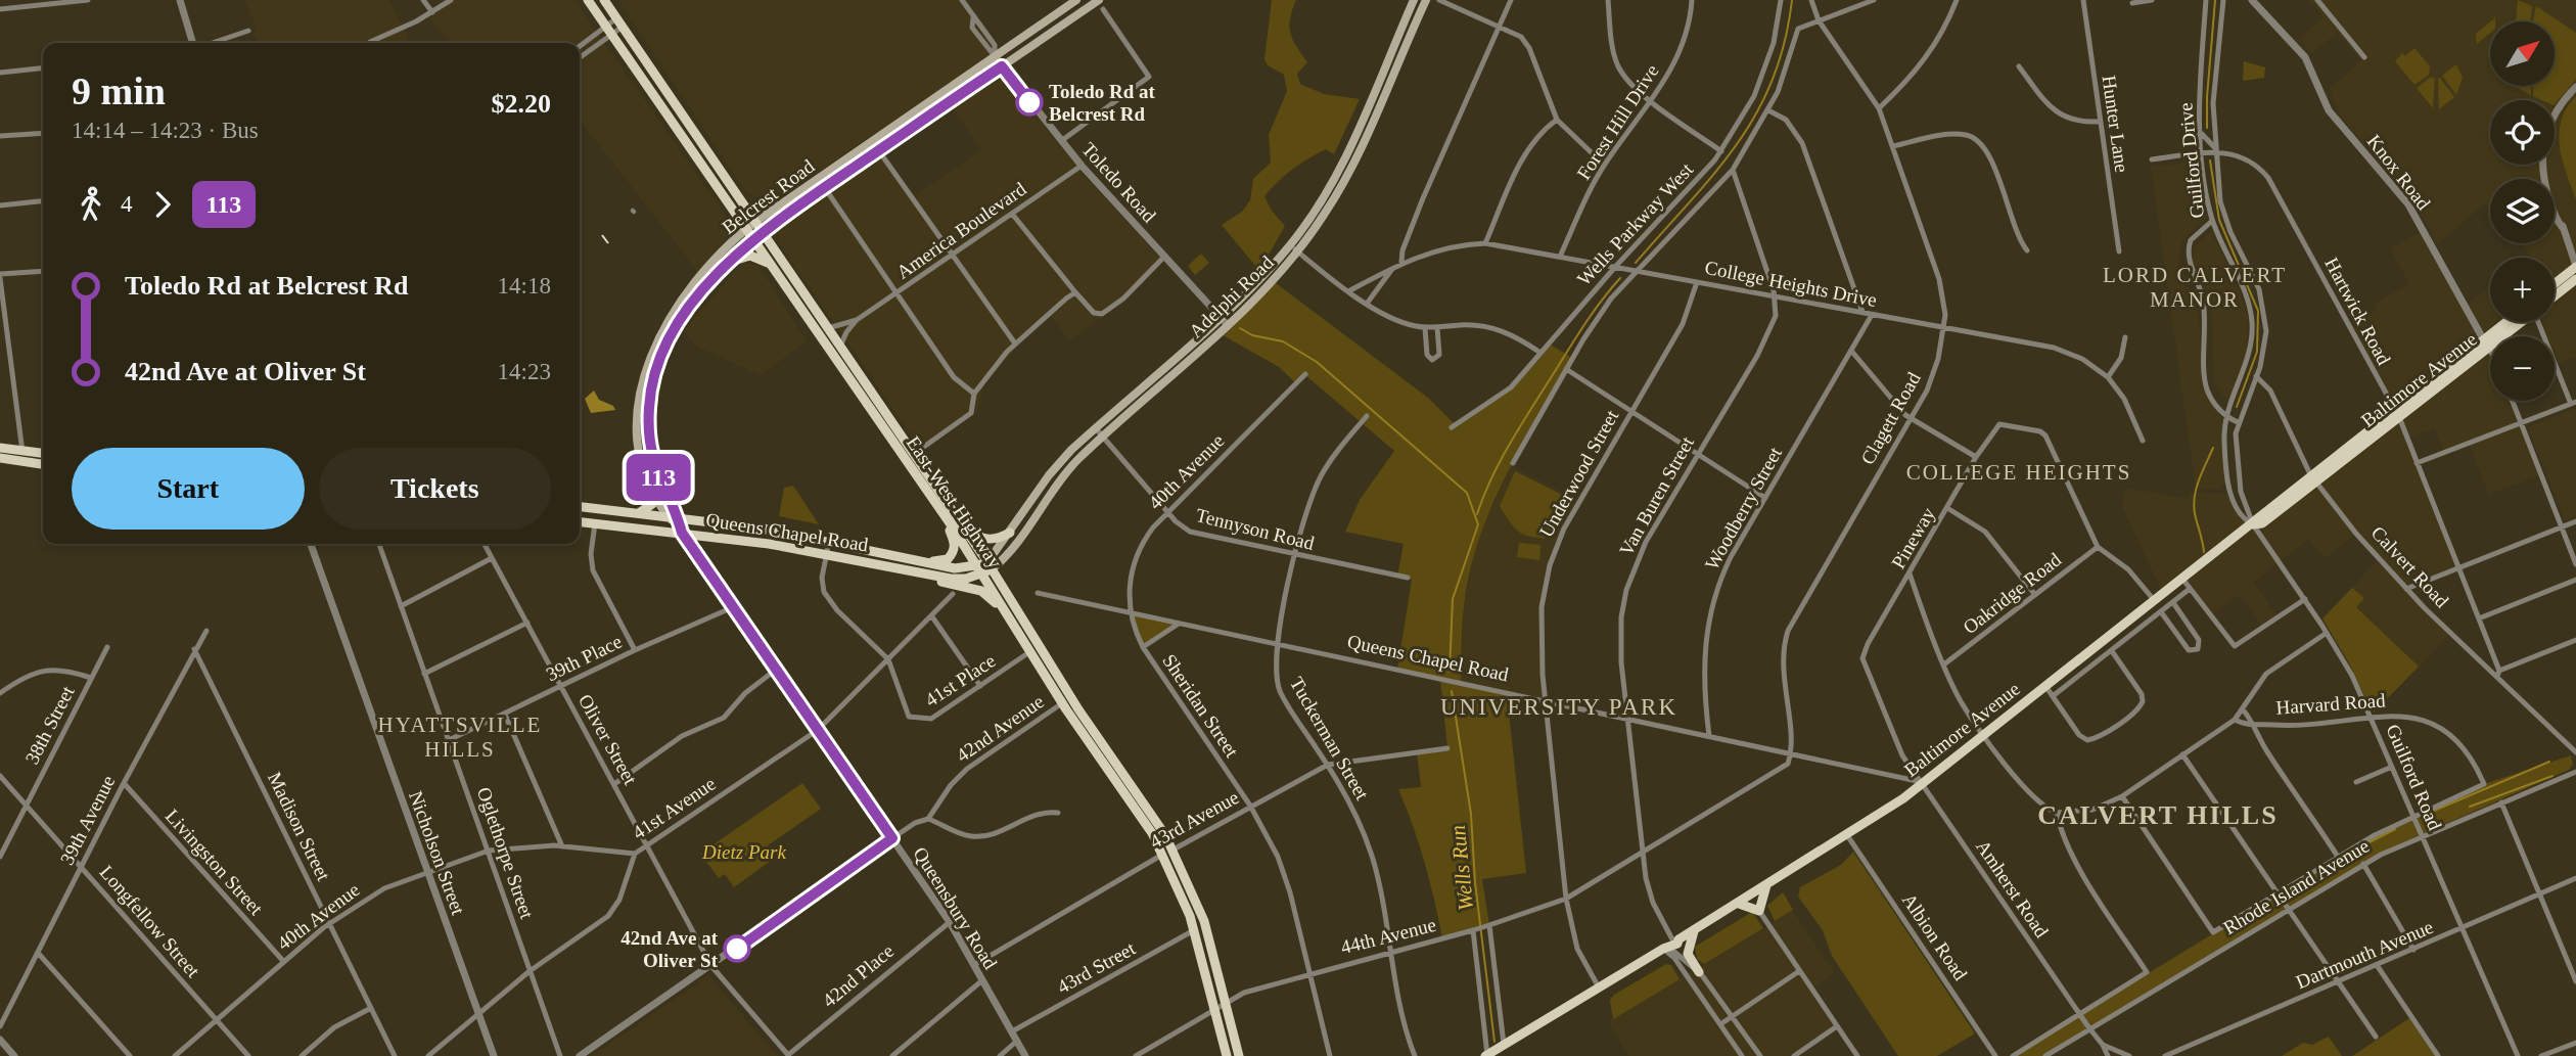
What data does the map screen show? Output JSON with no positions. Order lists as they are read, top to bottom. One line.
{"streets":{"main road":["Belcrest Road","Adelphi Road","Baltimore Avenue","East-West Highway","Queens Chapel Road","Queensbury Road"],"street":["Forest Hill Drive","Hunter Lane","Guilford Drive","Knox Road","Toledo Road","Wells Parkway West","America Boulevard","College Heights Drive","Hartwick Road","Clagett Road","40th Avenue","Underwood Street","Van Buren Street","Woodberry Street","Tennyson Road","Pineway","Calvert Road","Oakridge Road","39th Place","41st Place","Harvard Road","Sheridan Street","38th Street","42nd Avenue","Tuckerman Street","Oliver Street","Guilford Road","41st Avenue","43rd Avenue","39th Avenue","Madison Street","Nicholson Street","Oglethorpe Street","Livingston Street","Rhode Island Avenue","Amherst Road","Longfellow Street","44th Avenue","Albion Road","Dartmouth Avenue","43rd Street","42nd Place"]},"crossings":[["Forest Hill Drive","College Heights Drive"],["Guilford Drive","Hartwick Road"],["Guilford Drive","Baltimore Avenue"],["Guilford Drive","Calvert Road"],["Guilford Drive","Guilford Road"],["Knox Road","Baltimore Avenue"],["Toledo Road","Belcrest Road"],["Toledo Road","America Boulevard"],["Toledo Road","Adelphi Road"],["Belcrest Road","East-West Highway"],["Belcrest Road","Queens Chapel Road"],["Belcrest Road","Queensbury Road"],["Wells Parkway West","College Heights Drive"],["America Boulevard","East-West Highway"],["College Heights Drive","Clagett Road"],["College Heights Drive","Underwood Street"],["College Heights Drive","Van Buren Street"],["College Heights Drive","Woodberry Street"],["Adelphi Road","East-West Highway"],["Adelphi Road","Tennyson Road"],["Adelphi Road","Queens Chapel Road"],["Hartwick Road","Baltimore Avenue"],["Hartwick Road","Calvert Road"],["Baltimore Avenue","Underwood Street"],["Baltimore Avenue","Van Buren Street"],["Baltimore Avenue","Queens Chapel Road"],["Baltimore Avenue","Pineway"],["Baltimore Avenue","Calvert Road"],["Baltimore Avenue","Guilford Road"],["Baltimore Avenue","Amherst Road"],["Baltimore Avenue","Albion Road"],["Clagett Road","Queens Chapel Road"],["Clagett Road","44th Avenue"],["40th Avenue","Tennyson Road"],["40th Avenue","Queens Chapel Road"],["40th Avenue","Sheridan Street"],["40th Avenue","41st Avenue"],["40th Avenue","Madison Street"],["40th Avenue","Nicholson Street"],["40th Avenue","Oglethorpe Street"],["40th Avenue","Livingston Street"],["40th Avenue","Longfellow Street"],["Underwood Street","Queens Chapel Road"],["Underwood Street","44th Avenue"],["Van Buren Street","Queens Chapel Road"],["Van Buren Street","44th Avenue"],["East-West Highway","Queens Chapel Road"],["East-West Highway","41st Place"],["East-West Highway","42nd Avenue"],["East-West Highway","43rd Avenue"],["East-West Highway","44th Avenue"],["East-West Highway","43rd Street"],["Woodberry Street","Queens Chapel Road"],["Queens Chapel Road","Pineway"],["Queens Chapel Road","Sheridan Street"],["Queens Chapel Road","Tuckerman Street"],["Queens Chapel Road","Amherst Road"],["Queens Chapel Road","Queensbury Road"],["Queens Chapel Road","44th Avenue"],["Pineway","Oakridge Road"],["Pineway","Amherst Road"],["39th Place","Oliver Street"],["39th Place","Oglethorpe Street"],["39th Place","Queensbury Road"],["41st Place","41st Avenue"],["Harvard Road","Guilford Road"],["Harvard Road","Rhode Island Avenue"],["Sheridan Street","43rd Avenue"],["Sheridan Street","44th Avenue"],["38th Street","Longfellow Street"],["42nd Avenue","Oliver Street"],["42nd Avenue","Queensbury Road"],["Tuckerman Street","43rd Avenue"],["Tuckerman Street","44th Avenue"],["Oliver Street","41st Avenue"],["Oliver Street","42nd Place"],["Guilford Road","Rhode Island Avenue"],["Guilford Road","Dartmouth Avenue"],["41st Avenue","Nicholson Street"],["41st Avenue","Oglethorpe Street"],["41st Avenue","Queensbury Road"],["43rd Avenue","Queensbury Road"],["39th Avenue","Madison Street"],["39th Avenue","Livingston Street"],["39th Avenue","Longfellow Street"],["Rhode Island Avenue","Amherst Road"],["Queensbury Road","43rd Street"],["Queensbury Road","42nd Place"]],"districts":["LORD CALVERT MANOR","COLLEGE HEIGHTS","UNIVERSITY PARK","HYATTSVILLE HILLS","CALVERT HILLS"],"water":["Wells Run"],"parks":["Dietz Park"],"places":["Toledo Rd at Belcrest Rd","42nd Ave at Oliver St"],"lines":["bus line 113"],"north":"top right","page":{"on_map":"113","map_buttons":["+","−"],"heading":["9 min","14:14 – 14:23 · Bus","$2.20"],"legs":["4","113"],"list":[{"name":"Toledo Rd at Belcrest Rd","value":"14:18"},{"name":"42nd Ave at Oliver St","value":"14:23"}],"buttons":["Start","Tickets"]}}
